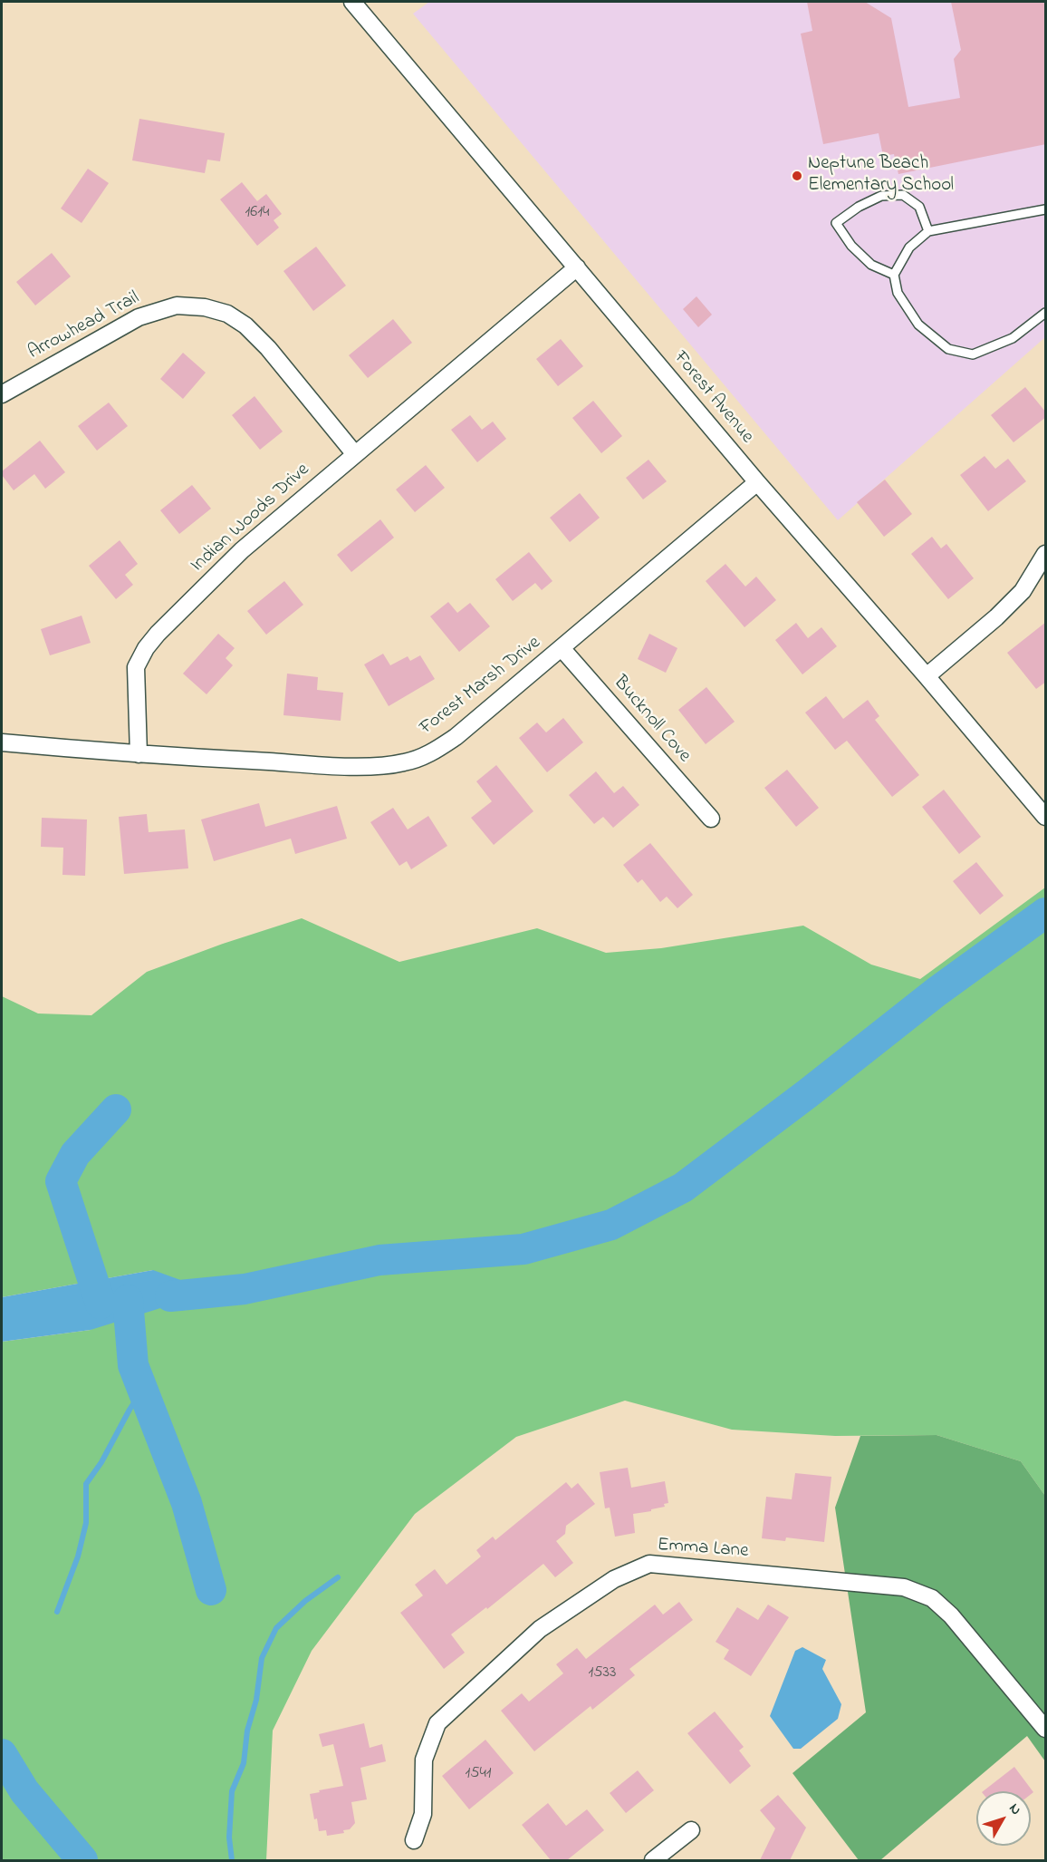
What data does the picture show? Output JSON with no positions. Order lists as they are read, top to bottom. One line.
{"streets":{"street":["Arrowhead Trail","Forest Avenue","Indian Woods Drive","Forest Marsh Drive","Bucknoll Cove","Emma Lane"]},"crossings":[["Arrowhead Trail","Indian Woods Drive"],["Forest Avenue","Indian Woods Drive"],["Forest Avenue","Forest Marsh Drive"],["Indian Woods Drive","Forest Marsh Drive"],["Forest Marsh Drive","Bucknoll Cove"]],"places":["Neptune Beach Elementary School"],"house_numbers":["1614","1533","1541"],"north":"top right"}
